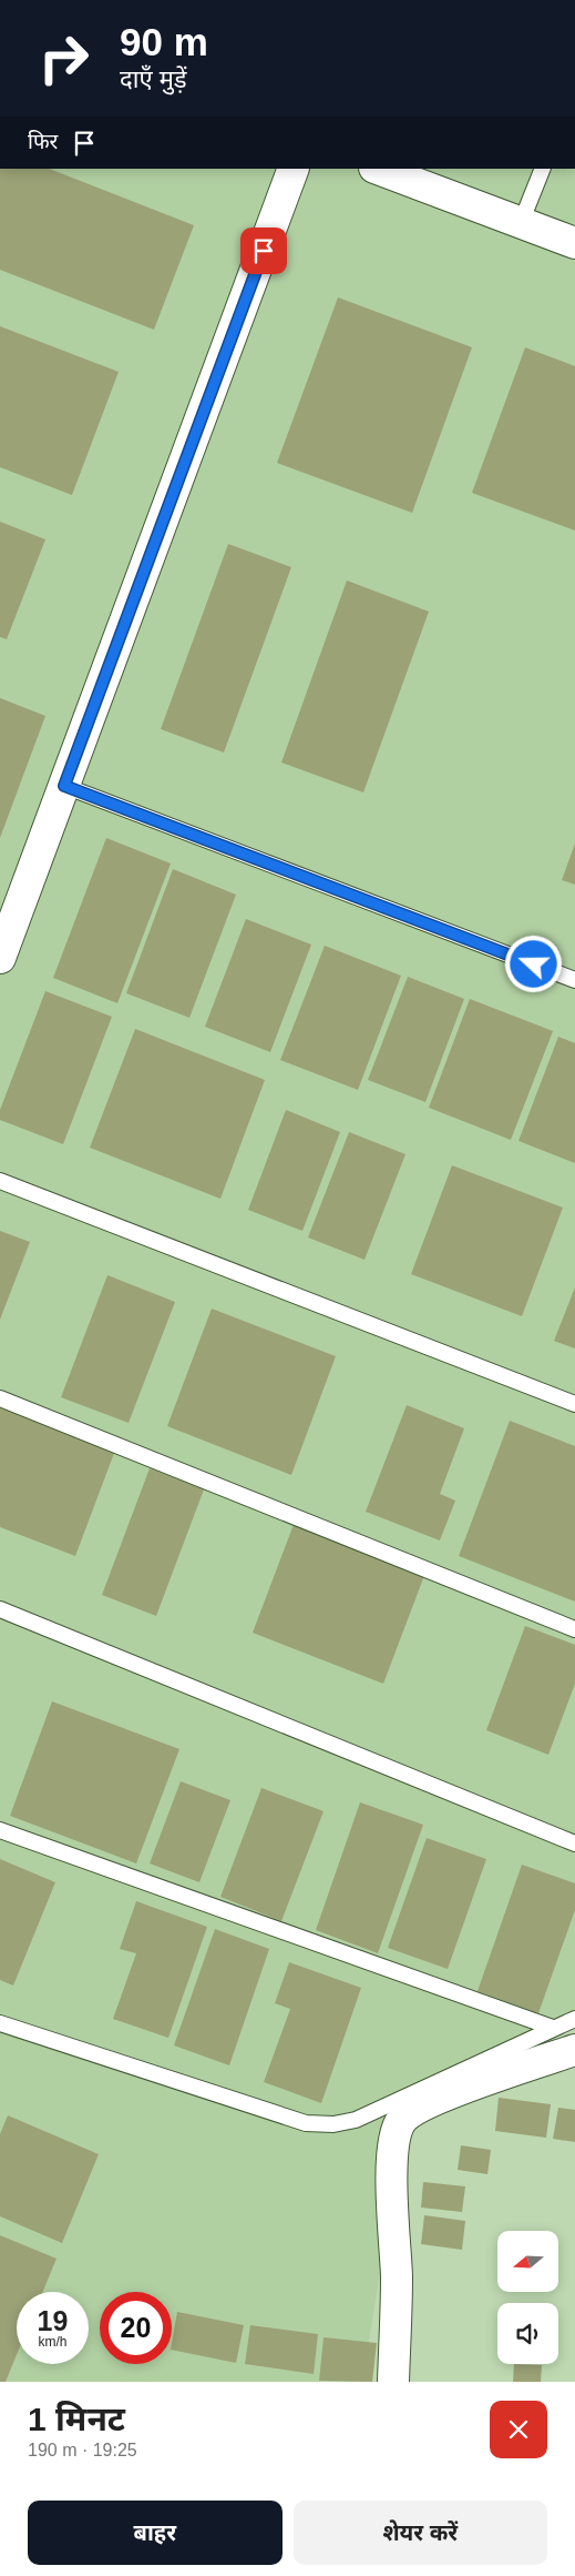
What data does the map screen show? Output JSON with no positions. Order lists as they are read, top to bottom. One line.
{"north":"left","page":{"turn":["90 m","दाएँ मुड़ें"],"then":"फिर","speed":"19 km/h","limit":"20","heading":["1 मिनट","190 m · 19:25"],"buttons":["बाहर","शेयर करें"]}}
